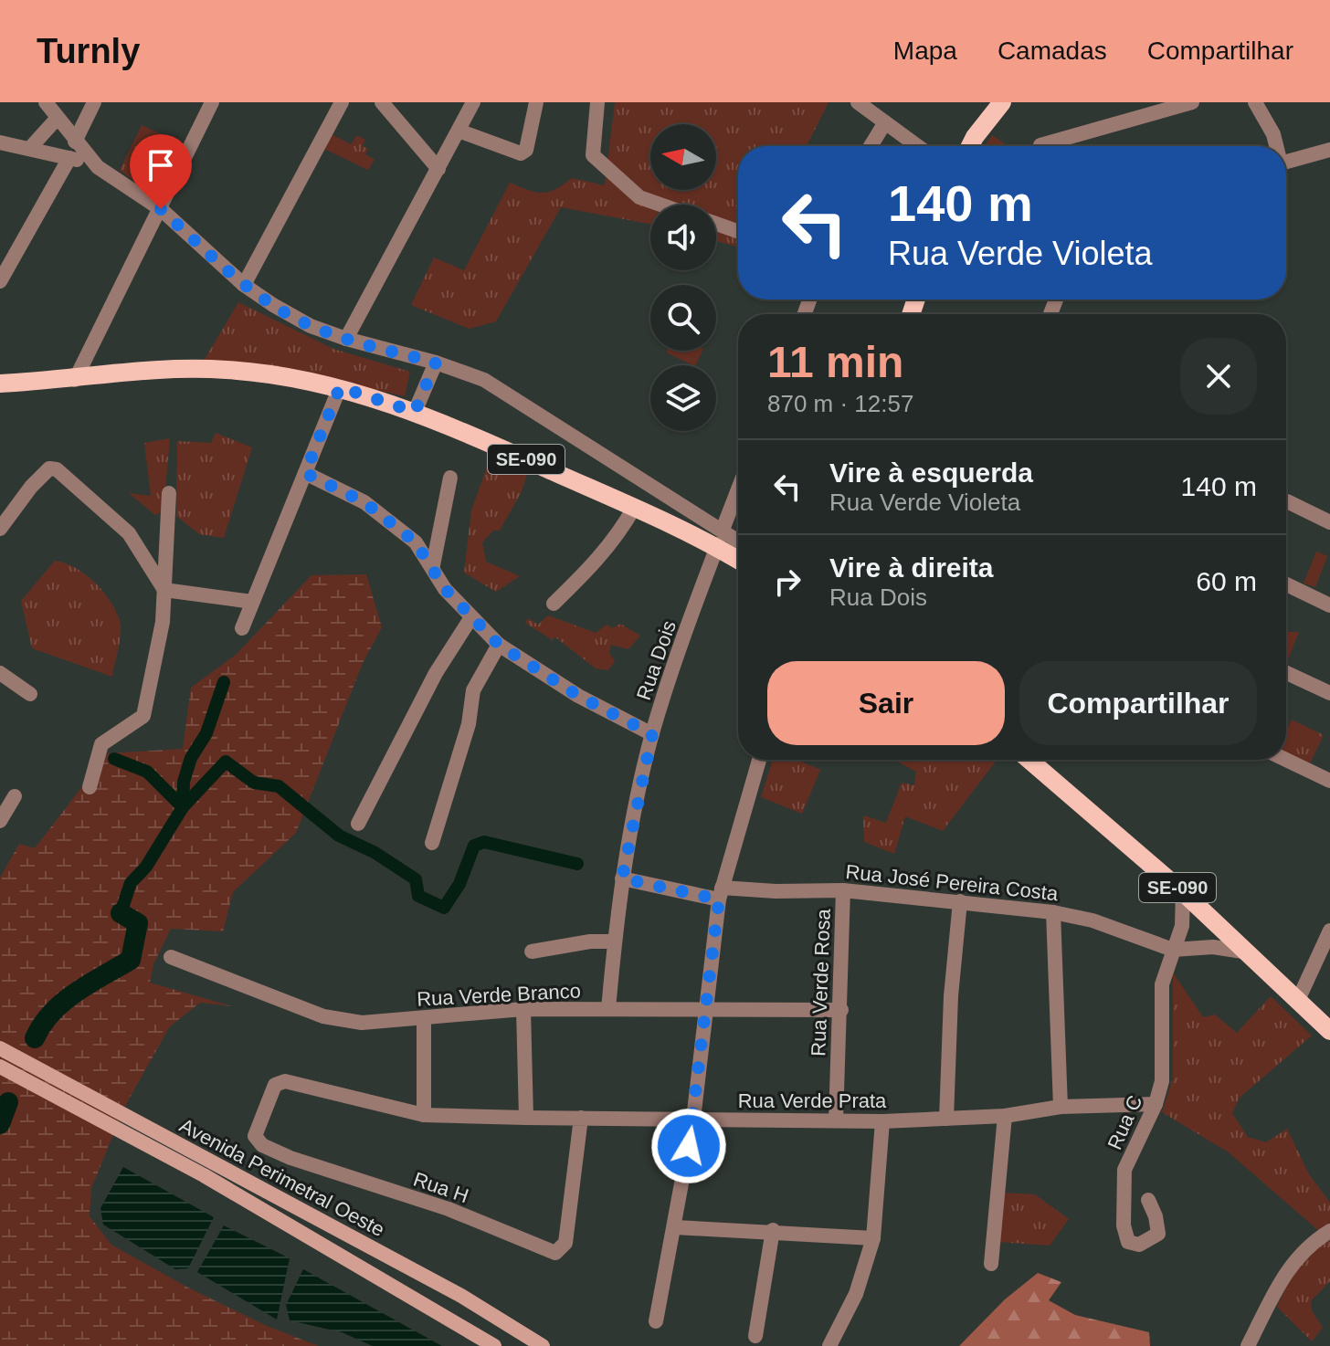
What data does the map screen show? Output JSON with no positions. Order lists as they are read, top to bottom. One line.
{"streets":{"main road":["SE-090","Avenida Perimetral Oeste"],"street":["Rua Dois","Rua José Pereira Costa","Rua Verde Rosa","Rua Verde Branco","Rua Verde Prata","Rua C","Rua H"]},"crossings":[["SE-090","Rua Dois"],["SE-090","Rua José Pereira Costa"],["Rua Dois","Rua José Pereira Costa"],["Rua Dois","Rua Verde Branco"],["Rua José Pereira Costa","Rua Verde Rosa"],["Rua José Pereira Costa","Rua C"],["Rua Verde Rosa","Rua Verde Branco"],["Rua Verde Rosa","Rua Verde Prata"],["Rua Verde Prata","Rua C"],["Rua Verde Prata","Rua H"]],"north":"left","page":{"header":"Turnly","nav":["Mapa","Camadas","Compartilhar"],"turn":["140 m","Rua Verde Violeta"],"heading":["11 min","870 m · 12:57"],"list":[{"name":"Vire à esquerda","note":"Rua Verde Violeta","value":"140 m"},{"name":"Vire à direita","note":"Rua Dois","value":"60 m"}],"buttons":["Sair","Compartilhar"]}}
